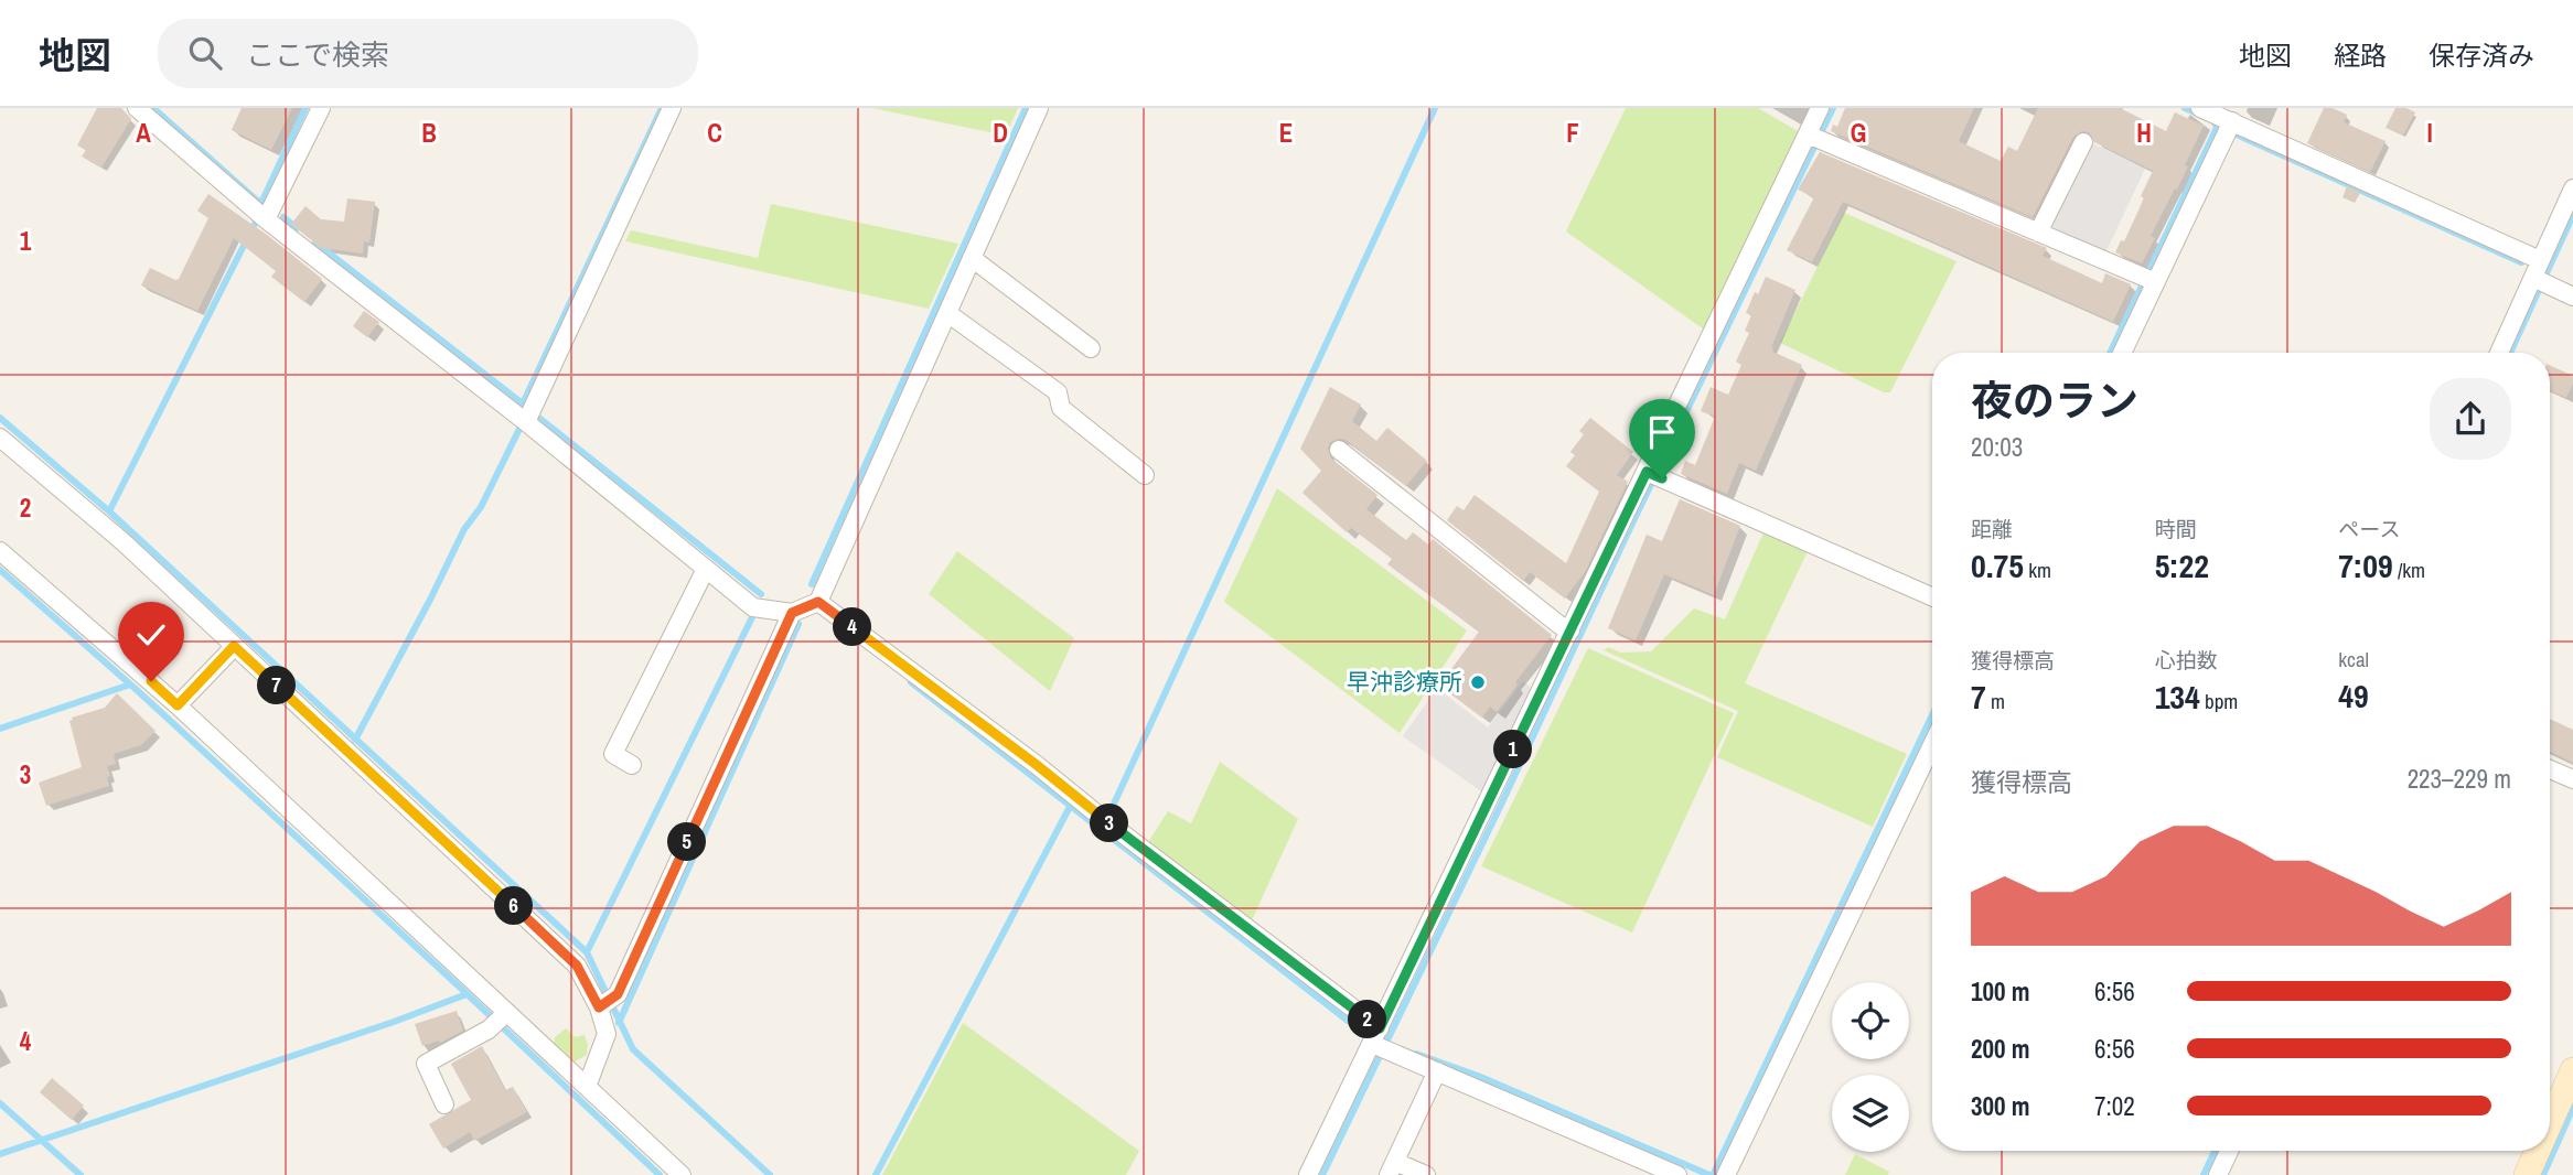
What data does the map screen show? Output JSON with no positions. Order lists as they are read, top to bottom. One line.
{"places":["早沖診療所"],"page":{"header":"地図","search":"ここで検索","nav":["地図","経路","保存済み"],"heading":["夜のラン","20:03"],"stats":[["距離","0.75 km"],["時間","5:22"],["ペース","7:09 /km"],["獲得標高","7 m"],["心拍数","134 bpm"],["kcal","49"]],"pins":["4","7","1","3","5","6","2"],"chart":["獲得標高","223–229 m"],"list":[{"name":"100 m","note":"6:56"},{"name":"200 m","note":"6:56"},{"name":"300 m","note":"7:02"}]},"grid":{"columns":["A","B","C","D","E","F","G","H","I"],"rows":["1","2","3","4"]}}
